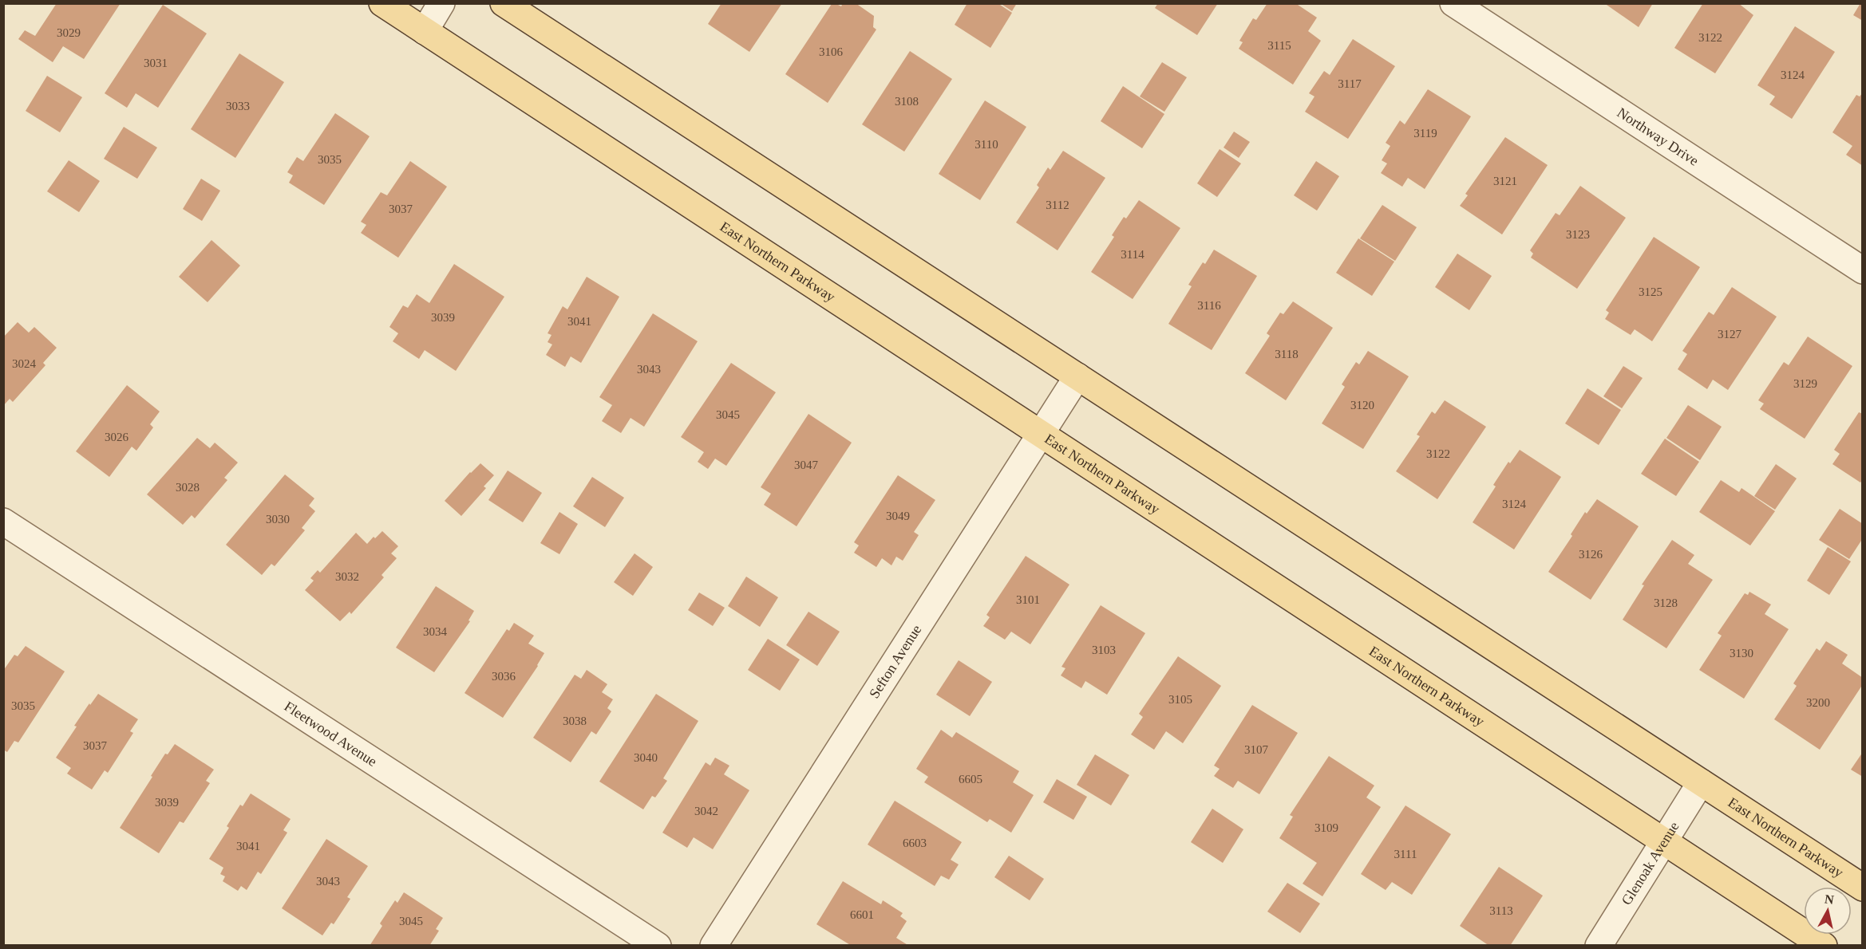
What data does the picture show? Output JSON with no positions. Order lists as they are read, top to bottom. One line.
{"streets":{"main road":["East Northern Parkway"],"street":["Northway Drive","Sefton Avenue","Fleetwood Avenue","Glenoak Avenue"]},"crossings":[["East Northern Parkway","Sefton Avenue"],["East Northern Parkway","Glenoak Avenue"]],"house_numbers":["3029","3122","3115","3106","3031","3124","3117","3108","3033","3119","3110","3035","3121","3112","3037","3123","3114","3125","3116","3039","3041","3127","3118","3024","3043","3129","3120","3045","3026","3122","3047","3028","3124","3049","3030","3126","3032","3101","3128","3034","3103","3130","3036","3105","3200","3035","3038","3037","3107","3040","6605","3039","3042","3109","6603","3041","3111","3043","3113","6601","3045"],"north":"top"}
